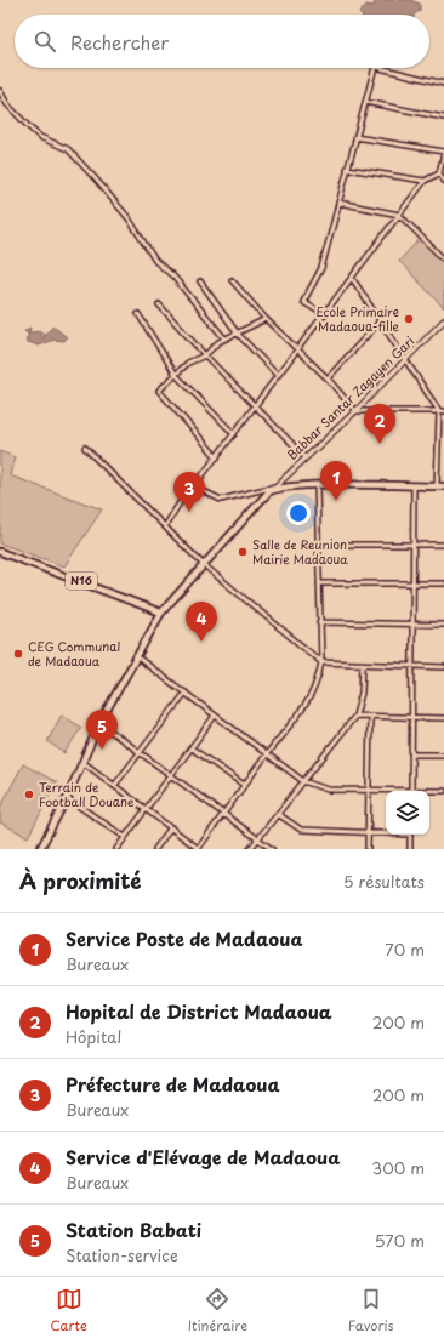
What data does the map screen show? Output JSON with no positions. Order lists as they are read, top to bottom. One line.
{"streets":{"main road":["N16"],"street":["Babbar Santar Zagayen Gari"]},"places":["Ecole Primaire Madaoua-fille","Salle de Reunion Mairie Madaoua","CEG Communal de Madaoua","Terrain de Football Douane"],"page":{"search":"Rechercher","pins":["2","1","3","4","5"],"heading":["À proximité","5 résultats"],"list":[{"mark":"1","name":"Service Poste de Madaoua","note":"Bureaux","value":"70 m"},{"mark":"2","name":"Hopital de District Madaoua","note":"Hôpital","value":"200 m"},{"mark":"3","name":"Préfecture de Madaoua","note":"Bureaux","value":"200 m"},{"mark":"4","name":"Service d'Elévage de Madaoua","note":"Bureaux","value":"300 m"},{"mark":"5","name":"Station Babati","note":"Station-service","value":"570 m"}],"nav":["Carte","Itinéraire","Favoris"]}}
